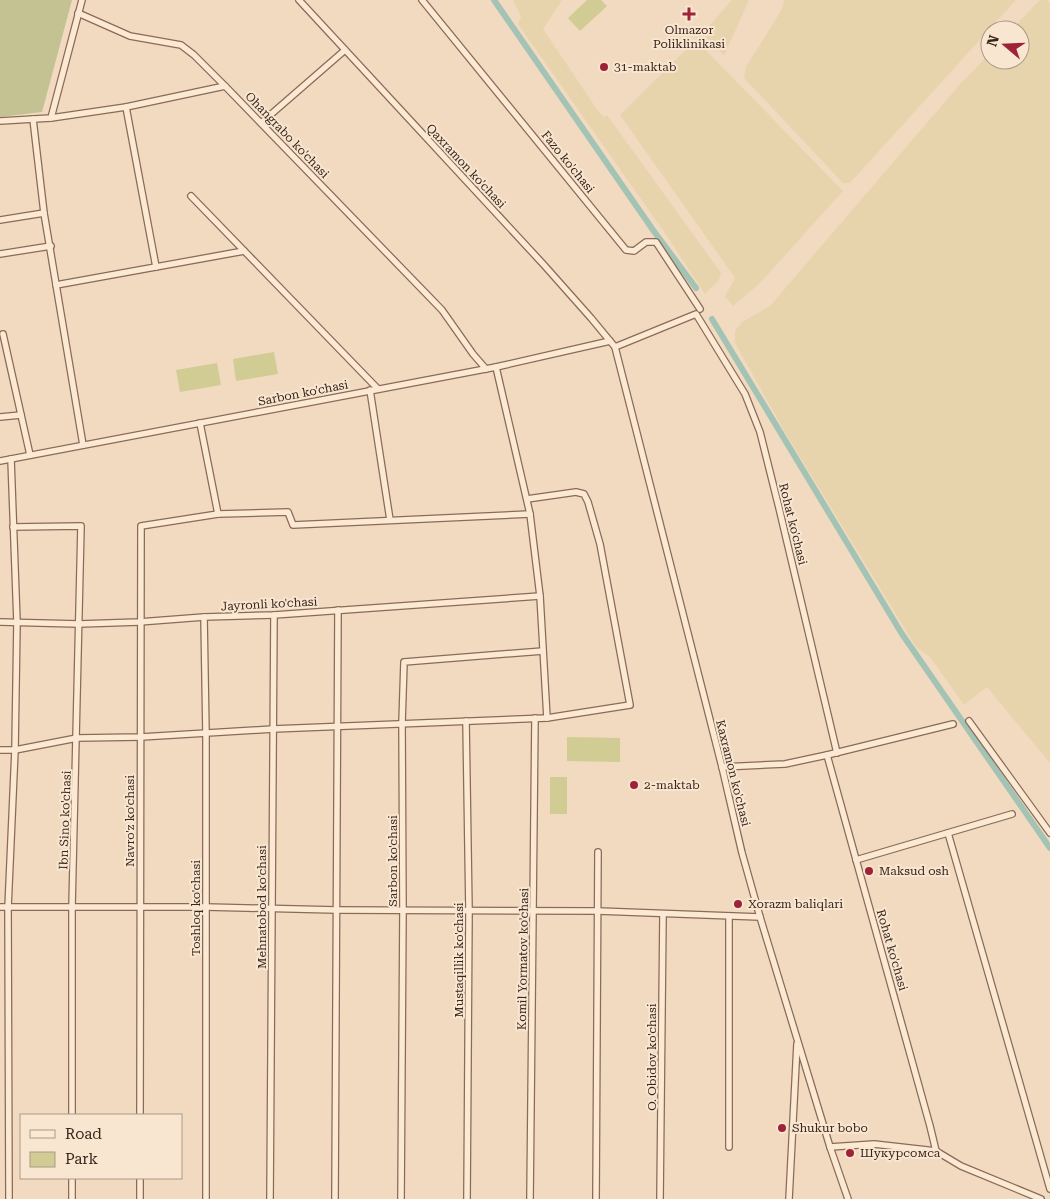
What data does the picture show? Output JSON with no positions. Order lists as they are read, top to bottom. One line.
{"streets":{"street":["Ohangrabo ko'chasi","Fazo ko'chasi","Qaxramon ko'chasi","Sarbon ko'chasi","Rohat ko'chasi","Jayronli ko'chasi","Kaxramon ko'chasi","Ibn Sino ko'chasi","Navro'z ko'chasi","Mehnatobod ko'chasi","Toshloq ko'chasi","Komil Yormatov ko'chasi","Mustaqillik ko'chasi","O. Obidov ko'chasi"]},"crossings":[["Ohangrabo ko'chasi","Sarbon ko'chasi"],["Fazo ko'chasi","Rohat ko'chasi"],["Qaxramon ko'chasi","Sarbon ko'chasi"],["Qaxramon ko'chasi","Kaxramon ko'chasi"],["Jayronli ko'chasi","Ibn Sino ko'chasi"],["Jayronli ko'chasi","Navro'z ko'chasi"],["Jayronli ko'chasi","Mehnatobod ko'chasi"],["Jayronli ko'chasi","Toshloq ko'chasi"]],"places":{"health":["Olmazor Poliklinikasi"],"other":["31-maktab","2-maktab","Maksud osh","Xorazm baliqlari","Shukur bobo","Шукурсомса"]},"legend":["Road","Park"],"north":"left"}
